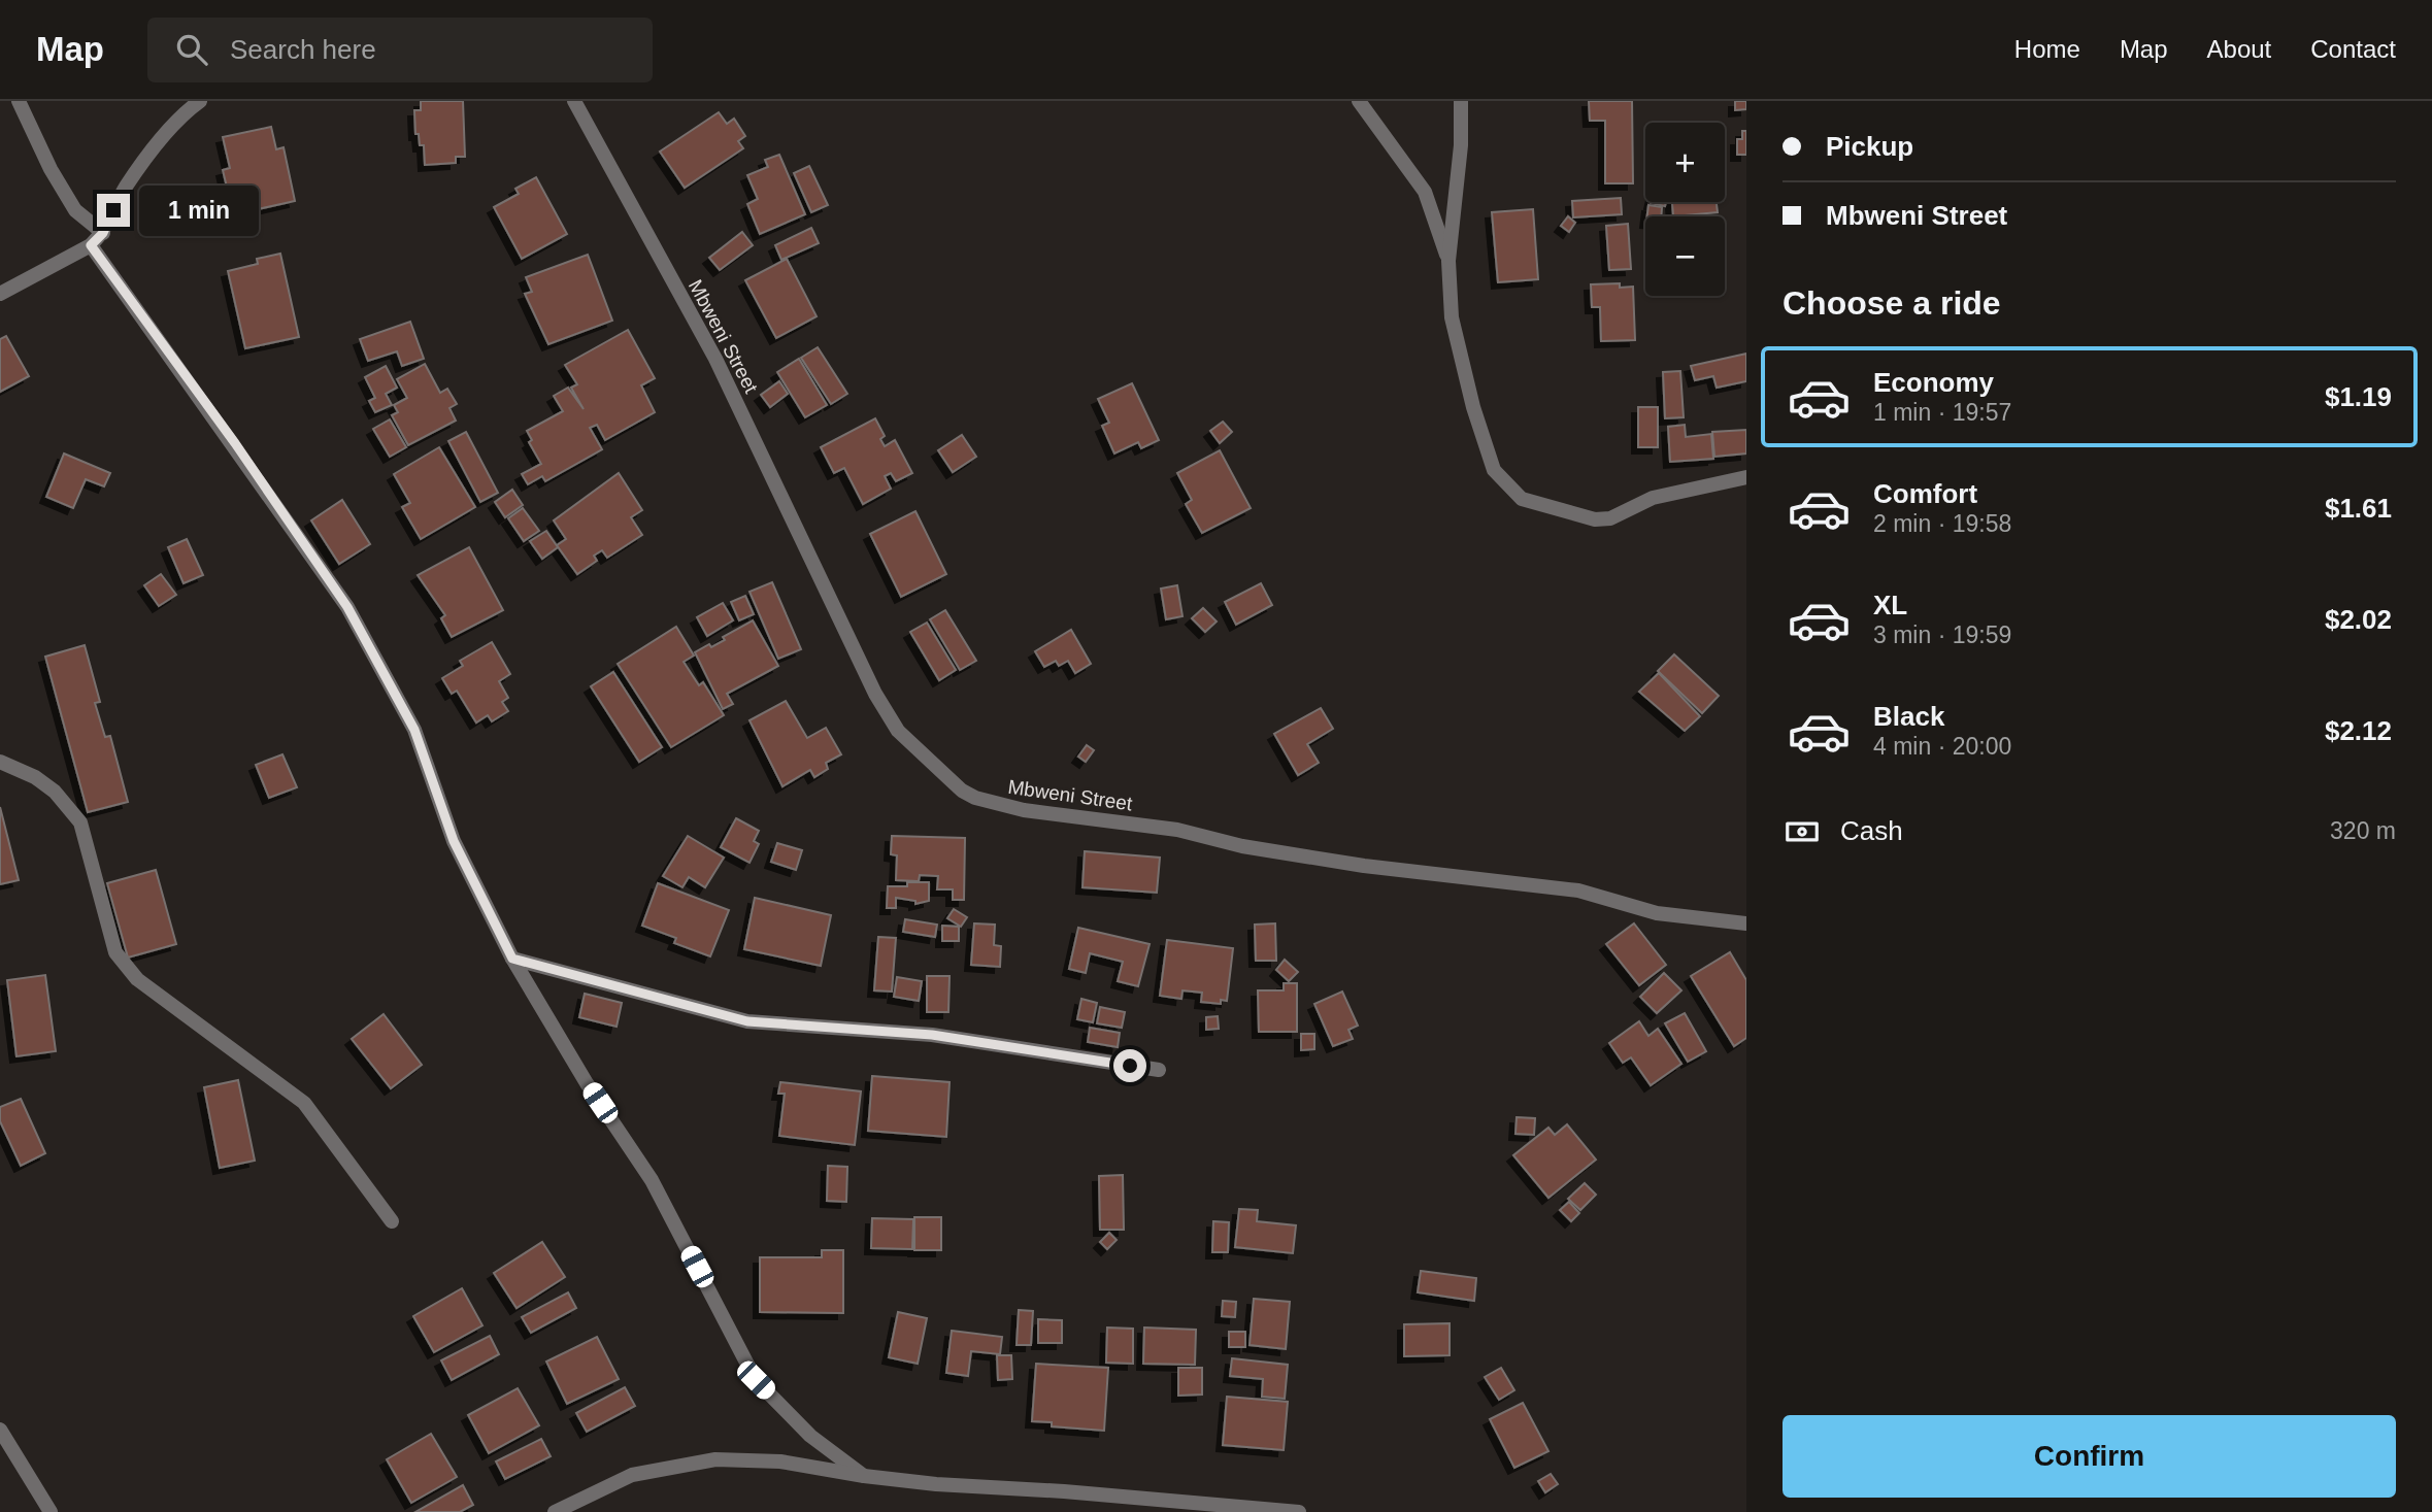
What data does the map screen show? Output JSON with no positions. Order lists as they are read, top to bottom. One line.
{"streets":{"street":["Mbweni Street"]},"page":{"header":"Map","search":"Search here","nav":["Home","Map","About","Contact"],"banner":["Pickup","Mbweni Street"],"map_buttons":["+","−"],"bubble":"1 min","heading":"Choose a ride","list":[{"name":"Economy","note":"1 min · 19:57","value":"$1.19"},{"name":"Comfort","note":"2 min · 19:58","value":"$1.61"},{"name":"XL","note":"3 min · 19:59","value":"$2.02"},{"name":"Black","note":"4 min · 20:00","value":"$2.12"}],"pay":["Cash","320 m"],"buttons":"Confirm"}}
